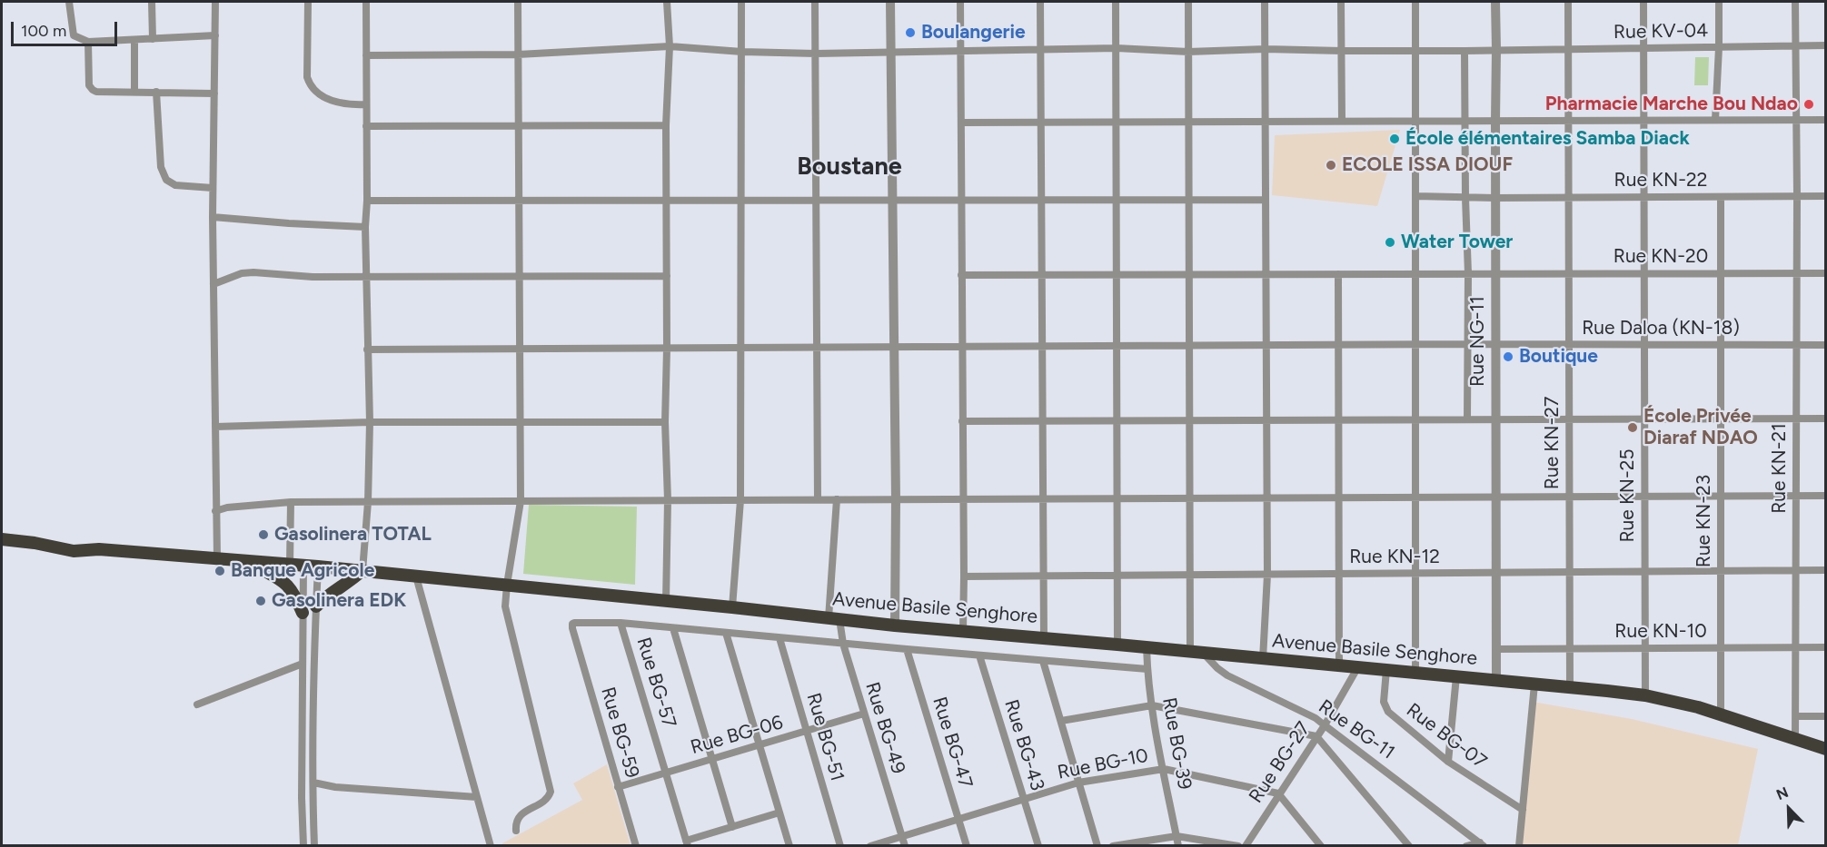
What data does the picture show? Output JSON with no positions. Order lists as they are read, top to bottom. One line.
{"streets":{"highway":["Avenue Basile Senghore"],"street":["Rue KV-04","Rue KN-22","Rue KN-20","Rue Daloa (KN-18)","Rue NG-11","Rue KN-27","Rue KN-21","Rue KN-25","Rue KN-23","Rue KN-12","Rue KN-10","Rue BG-57","Rue BG-49","Rue BG-11","Rue BG-59","Rue BG-06","Rue BG-07","Rue BG-51","Rue BG-47","Rue BG-39","Rue BG-43","Rue BG-27","Rue BG-10"]},"crossings":[["Rue KV-04","Rue NG-11"],["Rue KV-04","Rue KN-27"],["Rue KV-04","Rue KN-21"],["Rue KV-04","Rue KN-25"],["Rue KN-22","Rue NG-11"],["Rue KN-22","Rue KN-27"],["Rue KN-22","Rue KN-21"],["Rue KN-22","Rue KN-25"],["Rue KN-22","Rue KN-23"],["Rue KN-20","Rue NG-11"],["Rue KN-20","Rue KN-27"],["Rue KN-20","Rue KN-21"],["Rue KN-20","Rue KN-25"],["Rue KN-20","Rue KN-23"],["Rue Daloa (KN-18)","Rue NG-11"],["Rue Daloa (KN-18)","Rue KN-27"],["Rue Daloa (KN-18)","Rue KN-21"],["Rue Daloa (KN-18)","Rue KN-25"],["Rue Daloa (KN-18)","Rue KN-23"],["Rue NG-11","Rue KN-12"],["Rue NG-11","Avenue Basile Senghore"],["Rue NG-11","Rue KN-10"],["Rue KN-27","Rue KN-12"],["Rue KN-27","Avenue Basile Senghore"],["Rue KN-27","Rue KN-10"],["Rue KN-21","Rue KN-12"],["Rue KN-21","Avenue Basile Senghore"],["Rue KN-21","Rue KN-10"],["Rue KN-25","Rue KN-12"],["Rue KN-25","Avenue Basile Senghore"],["Rue KN-25","Rue KN-10"],["Rue KN-23","Rue KN-12"],["Rue KN-23","Avenue Basile Senghore"],["Rue KN-23","Rue KN-10"],["Avenue Basile Senghore","Rue BG-49"],["Avenue Basile Senghore","Rue BG-11"],["Avenue Basile Senghore","Rue BG-07"],["Avenue Basile Senghore","Rue BG-39"],["Avenue Basile Senghore","Rue BG-27"],["Rue BG-57","Rue BG-59"],["Rue BG-57","Rue BG-06"],["Rue BG-49","Rue BG-06"],["Rue BG-49","Rue BG-10"],["Rue BG-11","Rue BG-27"],["Rue BG-59","Rue BG-06"],["Rue BG-06","Rue BG-51"],["Rue BG-47","Rue BG-10"],["Rue BG-39","Rue BG-10"],["Rue BG-43","Rue BG-10"],["Rue BG-27","Rue BG-10"]],"districts":["Boustane"],"places":["Boulangerie","Pharmacie Marche Bou Ndao","École élémentaires Samba Diack","ECOLE ISSA DIOUF","Water Tower","Boutique","École Privée Diaraf NDAO","Gasolinera TOTAL","Banque Agricole","Gasolinera EDK"],"scale_bar":"100 m","north":"top left"}
